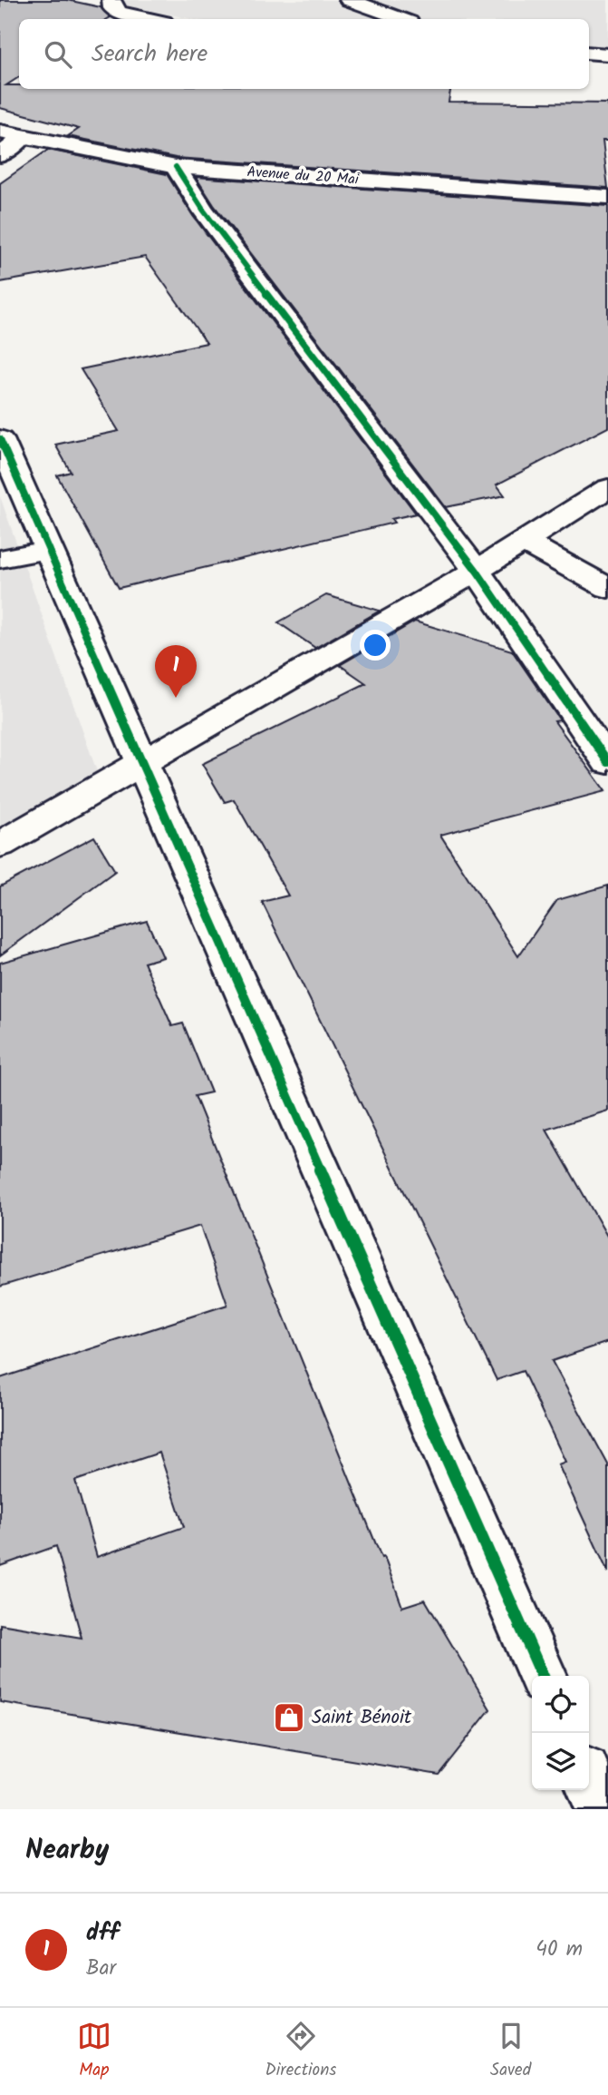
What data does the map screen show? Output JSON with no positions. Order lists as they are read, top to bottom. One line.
{"streets":{"main road":["Avenue du 20 Mai"]},"places":{"shop":["Saint Bénoit"]},"page":{"search":"Search here","pins":"1","heading":"Nearby","list":[{"mark":"1","name":"dff","note":"Bar","value":"40 m"}],"nav":["Map","Directions","Saved"]}}
